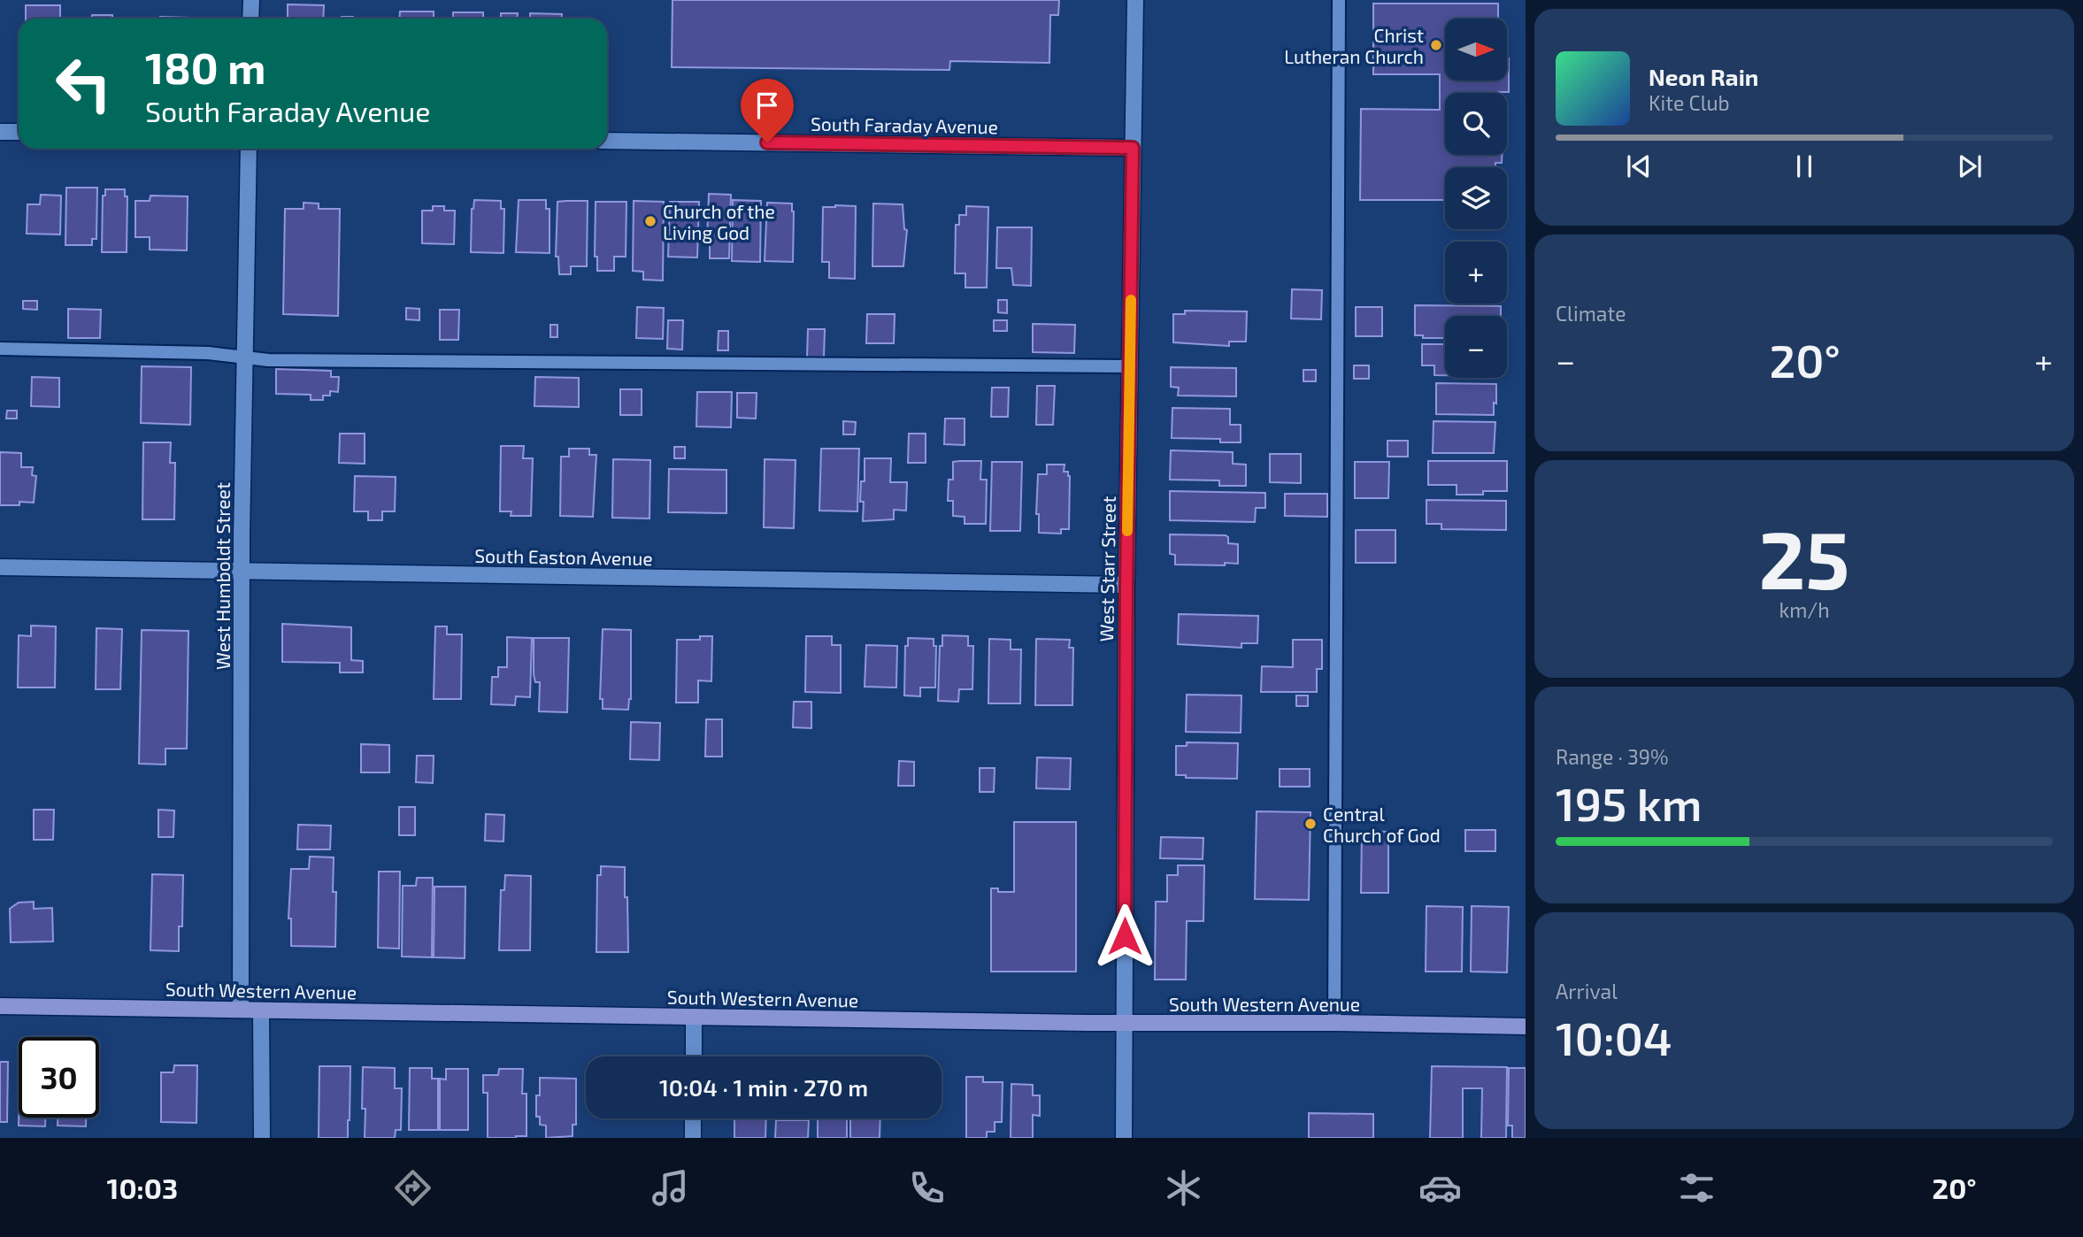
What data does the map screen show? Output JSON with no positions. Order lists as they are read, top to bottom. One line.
{"streets":{"main road":["South Western Avenue"],"street":["South Faraday Avenue","South Easton Avenue","West Starr Street","West Humboldt Street"]},"crossings":[["South Faraday Avenue","West Starr Street"],["South Easton Avenue","West Starr Street"],["South Easton Avenue","West Humboldt Street"],["West Starr Street","South Western Avenue"],["West Humboldt Street","South Western Avenue"]],"places":["Christ Lutheran Church","Church of the Living God","Central Church of God"],"north":"right","page":{"map_buttons":["+","−"],"turn":["180 m","South Faraday Avenue"],"song":["Neon Rain","Kite Club"],"tile":["Climate",["25","km/h"],["Range · 39%","195 km"],["Arrival","10:04"]],"heat":["−","20°","+"],"limit":"30","trip":"10:04 · 1 min · 270 m","tabs":["10:03","20°"]}}
